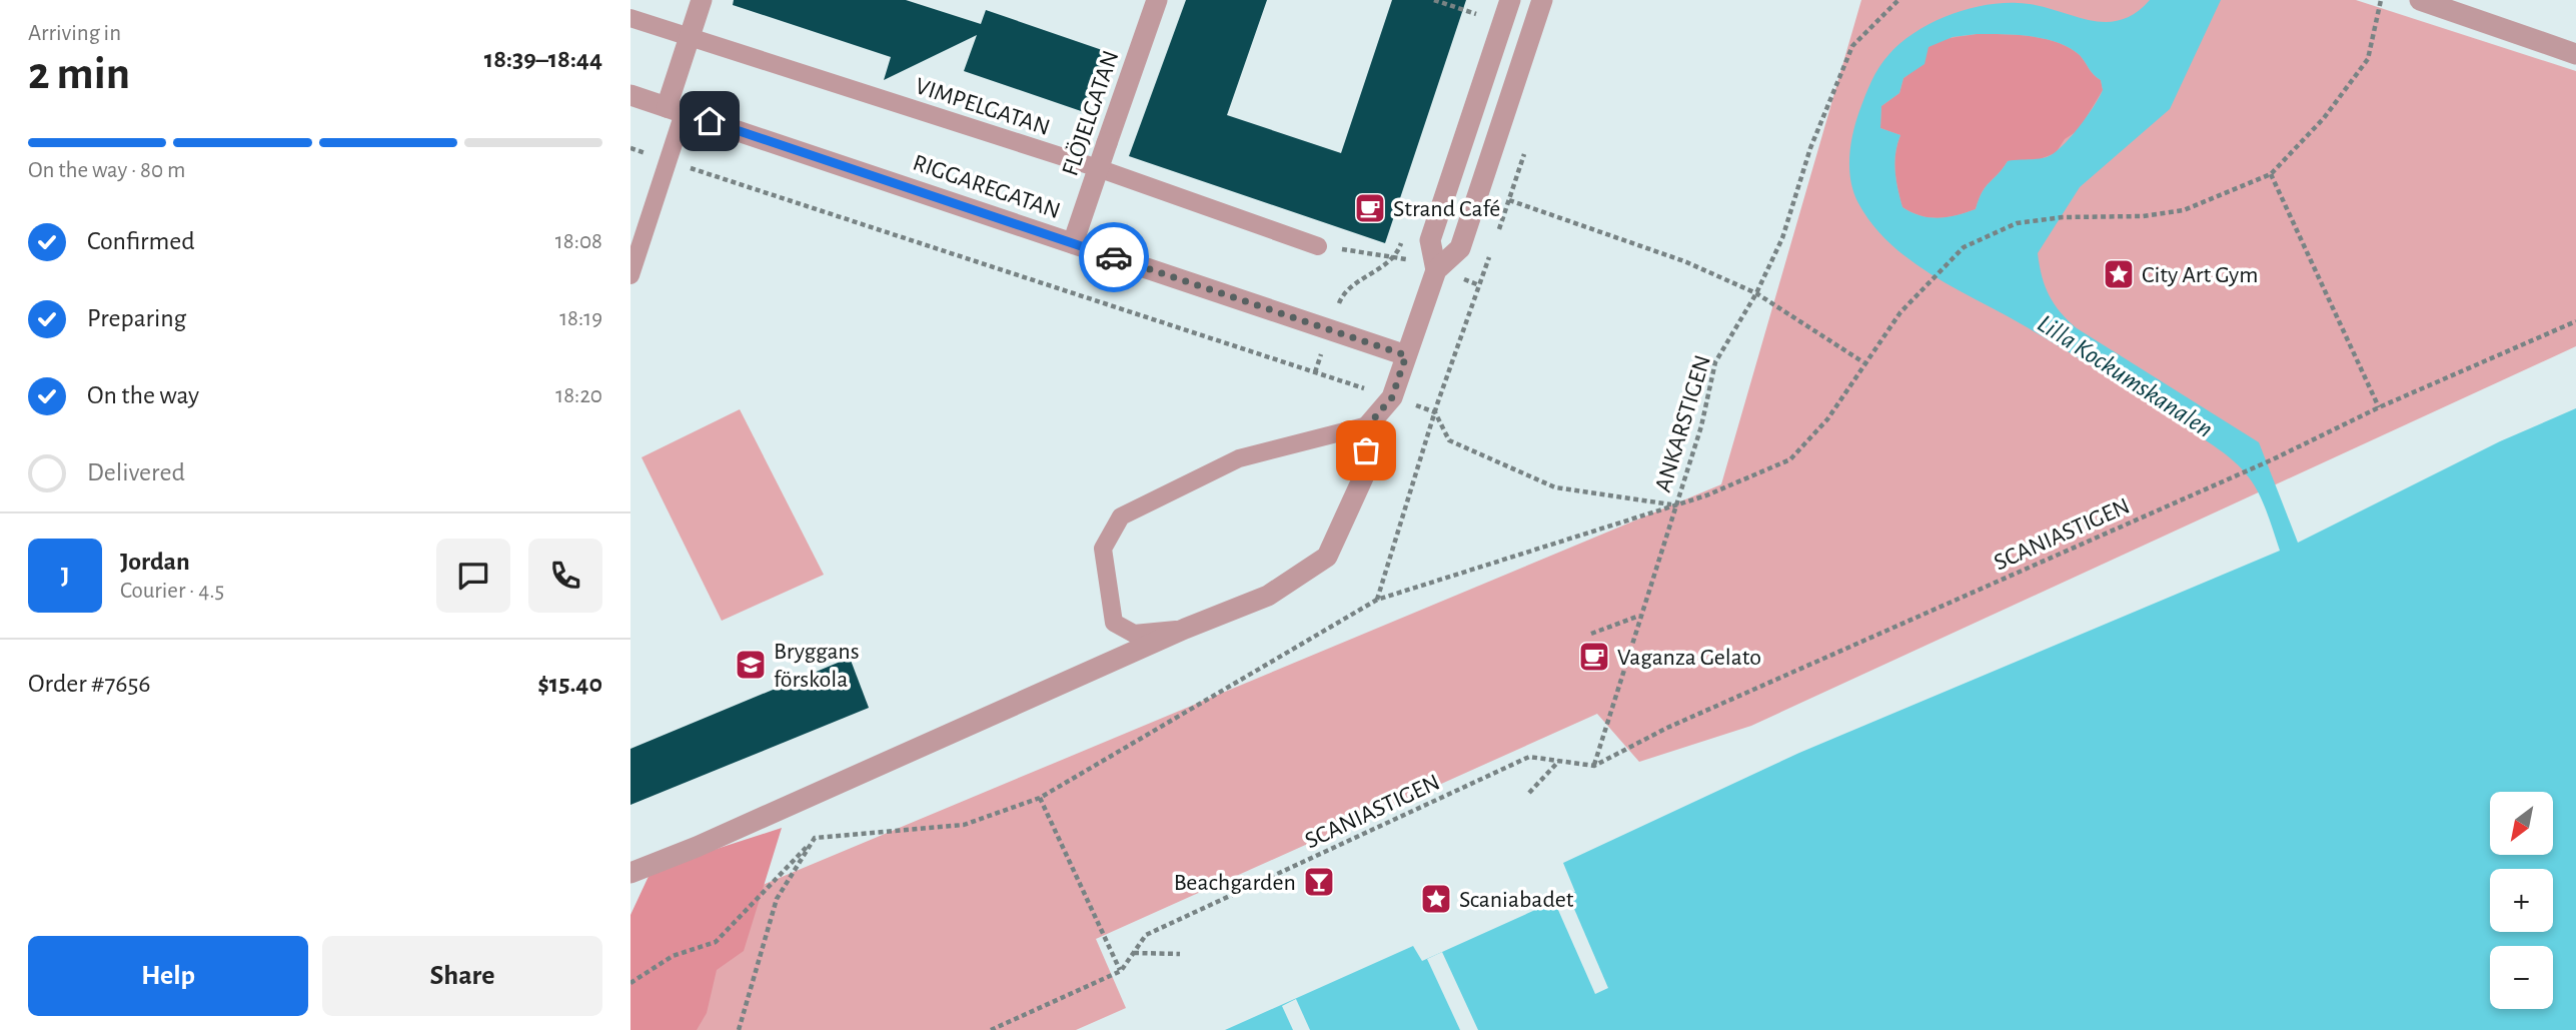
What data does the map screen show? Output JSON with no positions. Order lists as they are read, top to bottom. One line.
{"streets":{"street":["FLÖJELGATAN","RIGGAREGATAN"],"lane":["VIMPELGATAN"],"path":["ANKARSTIGEN","SCANIASTIGEN"]},"crossings":[["VIMPELGATAN","FLÖJELGATAN"],["FLÖJELGATAN","RIGGAREGATAN"],["ANKARSTIGEN","SCANIASTIGEN"]],"water":["Lilla Kockumskanalen"],"places":{"cafe":["Strand Café","Vaganza Gelato"],"place":["City Art Gym","Scaniabadet"],"school or university":["Bryggans förskola"],"bar":["Beachgarden"]},"north":"bottom left","page":{"heading":["2 min","Arriving in","18:39–18:44"],"panel":["Jordan","Courier · 4.5","Order #7656","$15.40"],"bar":"On the way · 80 m","list":[["Confirmed","18:08"],["Preparing","18:19"],["On the way","18:20"],"Delivered"],"round":"J","map_buttons":["+","−"],"buttons":["Help","Share"]}}
